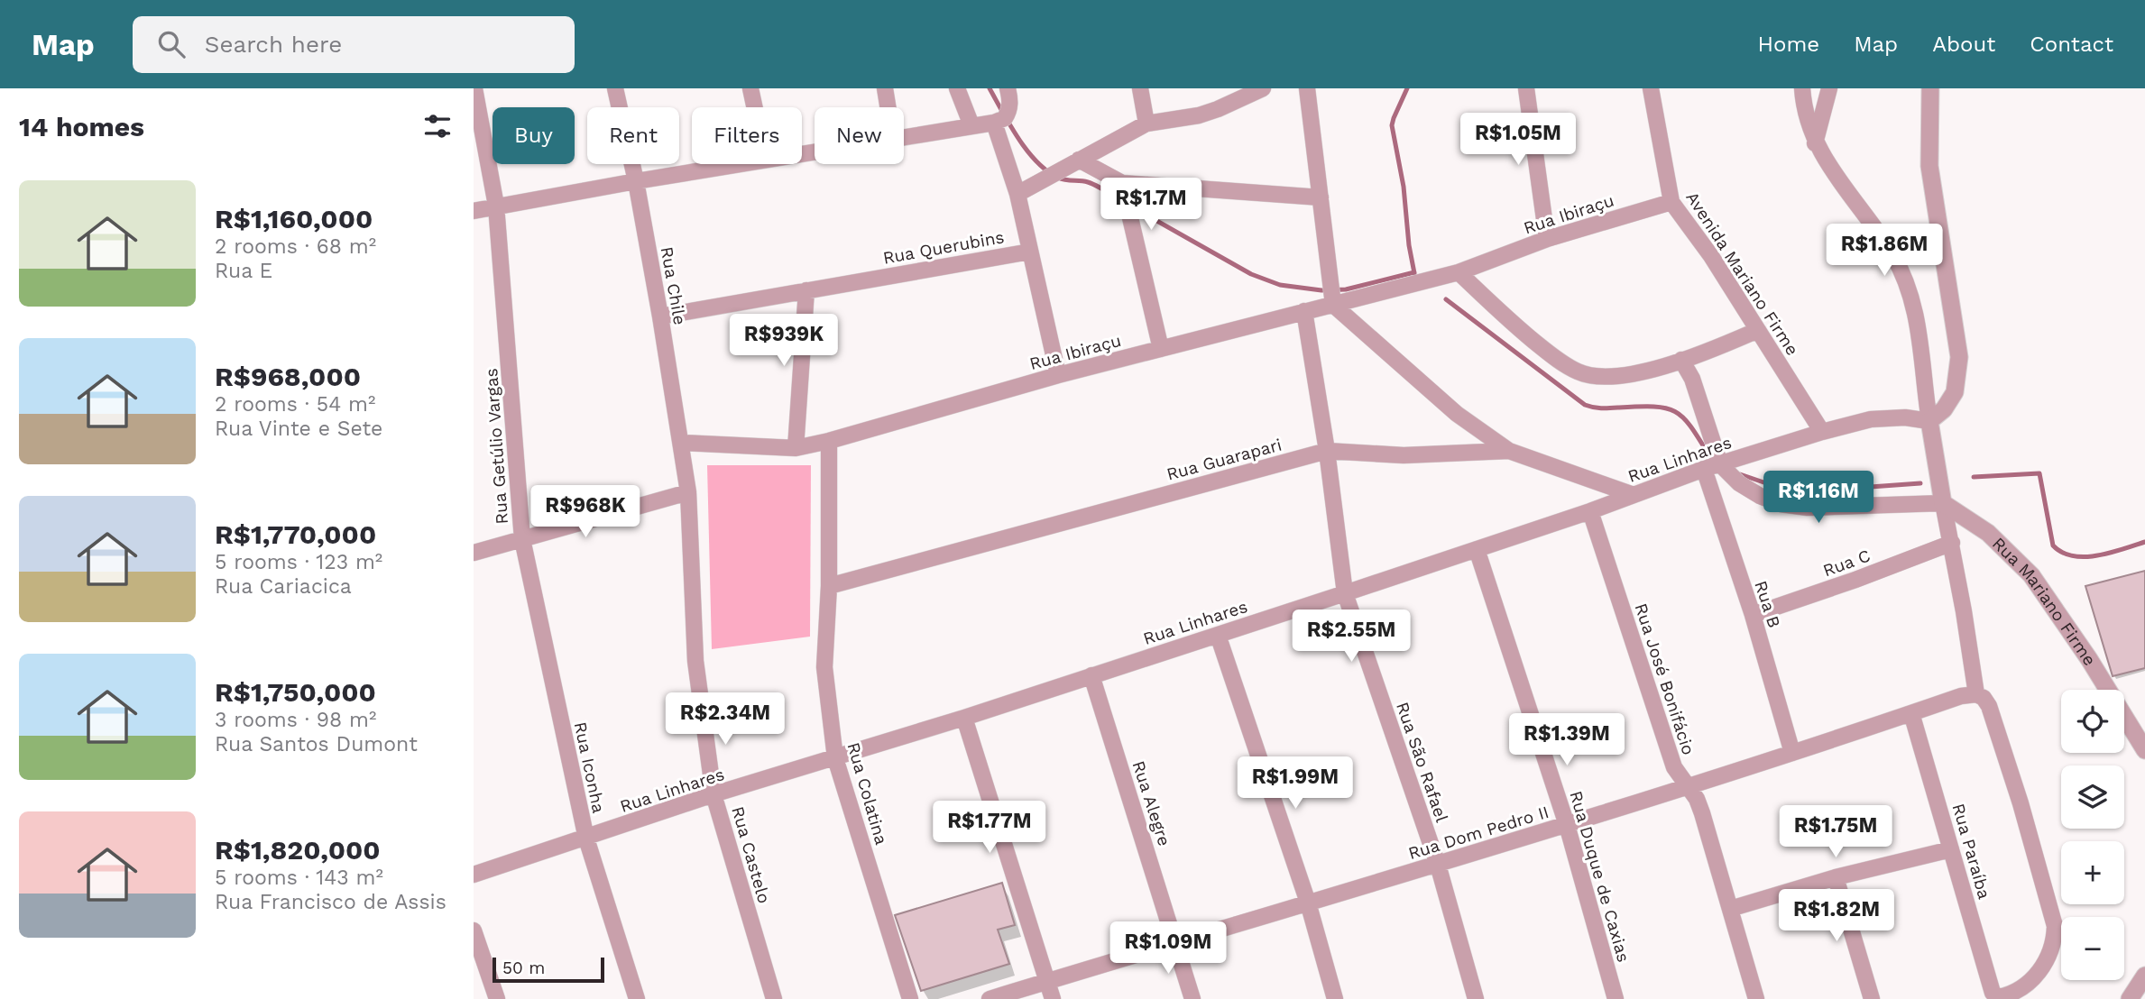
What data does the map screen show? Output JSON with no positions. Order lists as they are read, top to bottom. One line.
{"streets":{"street":["Rua Ibiraçu","Rua Querubins","Avenida Mariano Firme","Rua Chile","Rua Getúlio Vargas","Rua Guarapari","Rua Linhares","Rua C","Rua Mariano Firme","Rua B","Rua José Bonifácio","Rua São Rafael","Rua Iconha","Rua Colatina","Rua Alegre","Rua Dom Pedro II","Rua Paraíba","Rua Castelo","Rua Duque de Caxias"]},"crossings":[["Rua Ibiraçu","Avenida Mariano Firme"],["Rua Ibiraçu","Rua Chile"],["Rua Ibiraçu","Rua São Rafael"],["Rua Ibiraçu","Rua Colatina"],["Rua Querubins","Rua Chile"],["Avenida Mariano Firme","Rua Linhares"],["Rua Chile","Rua Castelo"],["Rua Getúlio Vargas","Rua Iconha"],["Rua Guarapari","Rua Linhares"],["Rua Guarapari","Rua São Rafael"],["Rua Guarapari","Rua Colatina"],["Rua Linhares","Rua B"],["Rua Linhares","Rua José Bonifácio"],["Rua Linhares","Rua São Rafael"],["Rua Linhares","Rua Iconha"],["Rua Linhares","Rua Colatina"],["Rua Linhares","Rua Alegre"],["Rua Linhares","Rua Castelo"],["Rua Linhares","Rua Duque de Caxias"],["Rua C","Rua B"],["Rua B","Rua Dom Pedro II"],["Rua José Bonifácio","Rua Dom Pedro II"],["Rua São Rafael","Rua Dom Pedro II"],["Rua Alegre","Rua Dom Pedro II"],["Rua Dom Pedro II","Rua Paraíba"],["Rua Dom Pedro II","Rua Duque de Caxias"]],"scale_bar":"50 m","page":{"header":"Map","search":"Search here","nav":["Home","Map","About","Contact"],"heading":"14 homes","chip":["Buy","Rent","Filters","New"],"price":["R$1.05M","R$1.7M","R$1.86M","R$939K","R$1.16M","R$968K","R$2.55M","R$2.34M","R$1.39M","R$1.99M","R$1.77M","R$1.75M","R$1.82M","R$1.09M"],"list":[{"name":"R$1,160,000","note":"2 rooms · 68 m² · Rua E"},{"name":"R$968,000","note":"2 rooms · 54 m² · Rua Vinte e Sete"},{"name":"R$1,770,000","note":"5 rooms · 123 m² · Rua Cariacica"},{"name":"R$1,750,000","note":"3 rooms · 98 m² · Rua Santos Dumont"},{"name":"R$1,820,000","note":"5 rooms · 143 m² · Rua Francisco de Assis"}],"map_buttons":["+","−"],"scale":"50 m"}}
